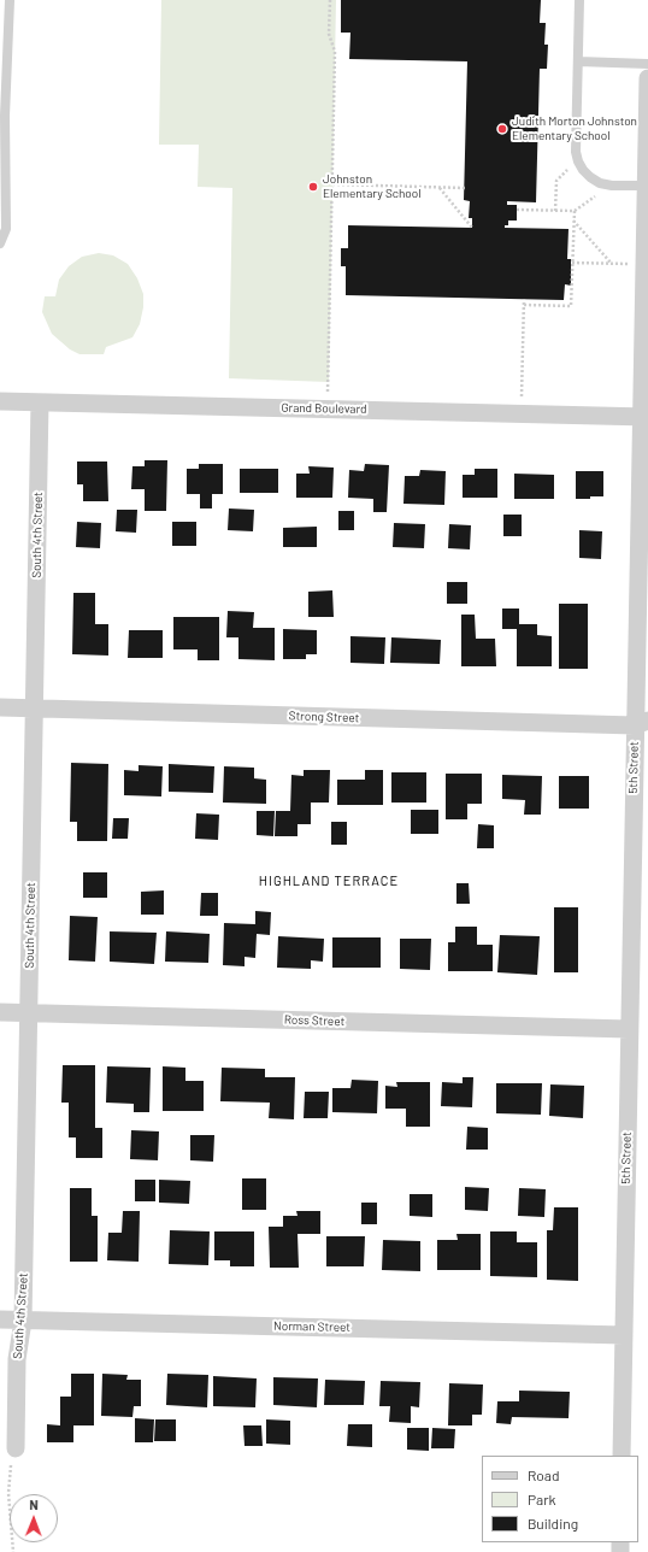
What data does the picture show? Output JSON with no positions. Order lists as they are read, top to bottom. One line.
{"streets":{"street":["Grand Boulevard","South 4th Street","Strong Street","5th Street","Ross Street","Norman Street"]},"crossings":[["Grand Boulevard","South 4th Street"],["Grand Boulevard","5th Street"],["South 4th Street","Strong Street"],["South 4th Street","Ross Street"],["South 4th Street","Norman Street"],["Strong Street","5th Street"],["5th Street","Ross Street"],["5th Street","Norman Street"]],"districts":["HIGHLAND TERRACE"],"places":["Judith Morton Johnston Elementary School","Johnston Elementary School"],"legend":["Road","Park","Building"],"north":"top"}
